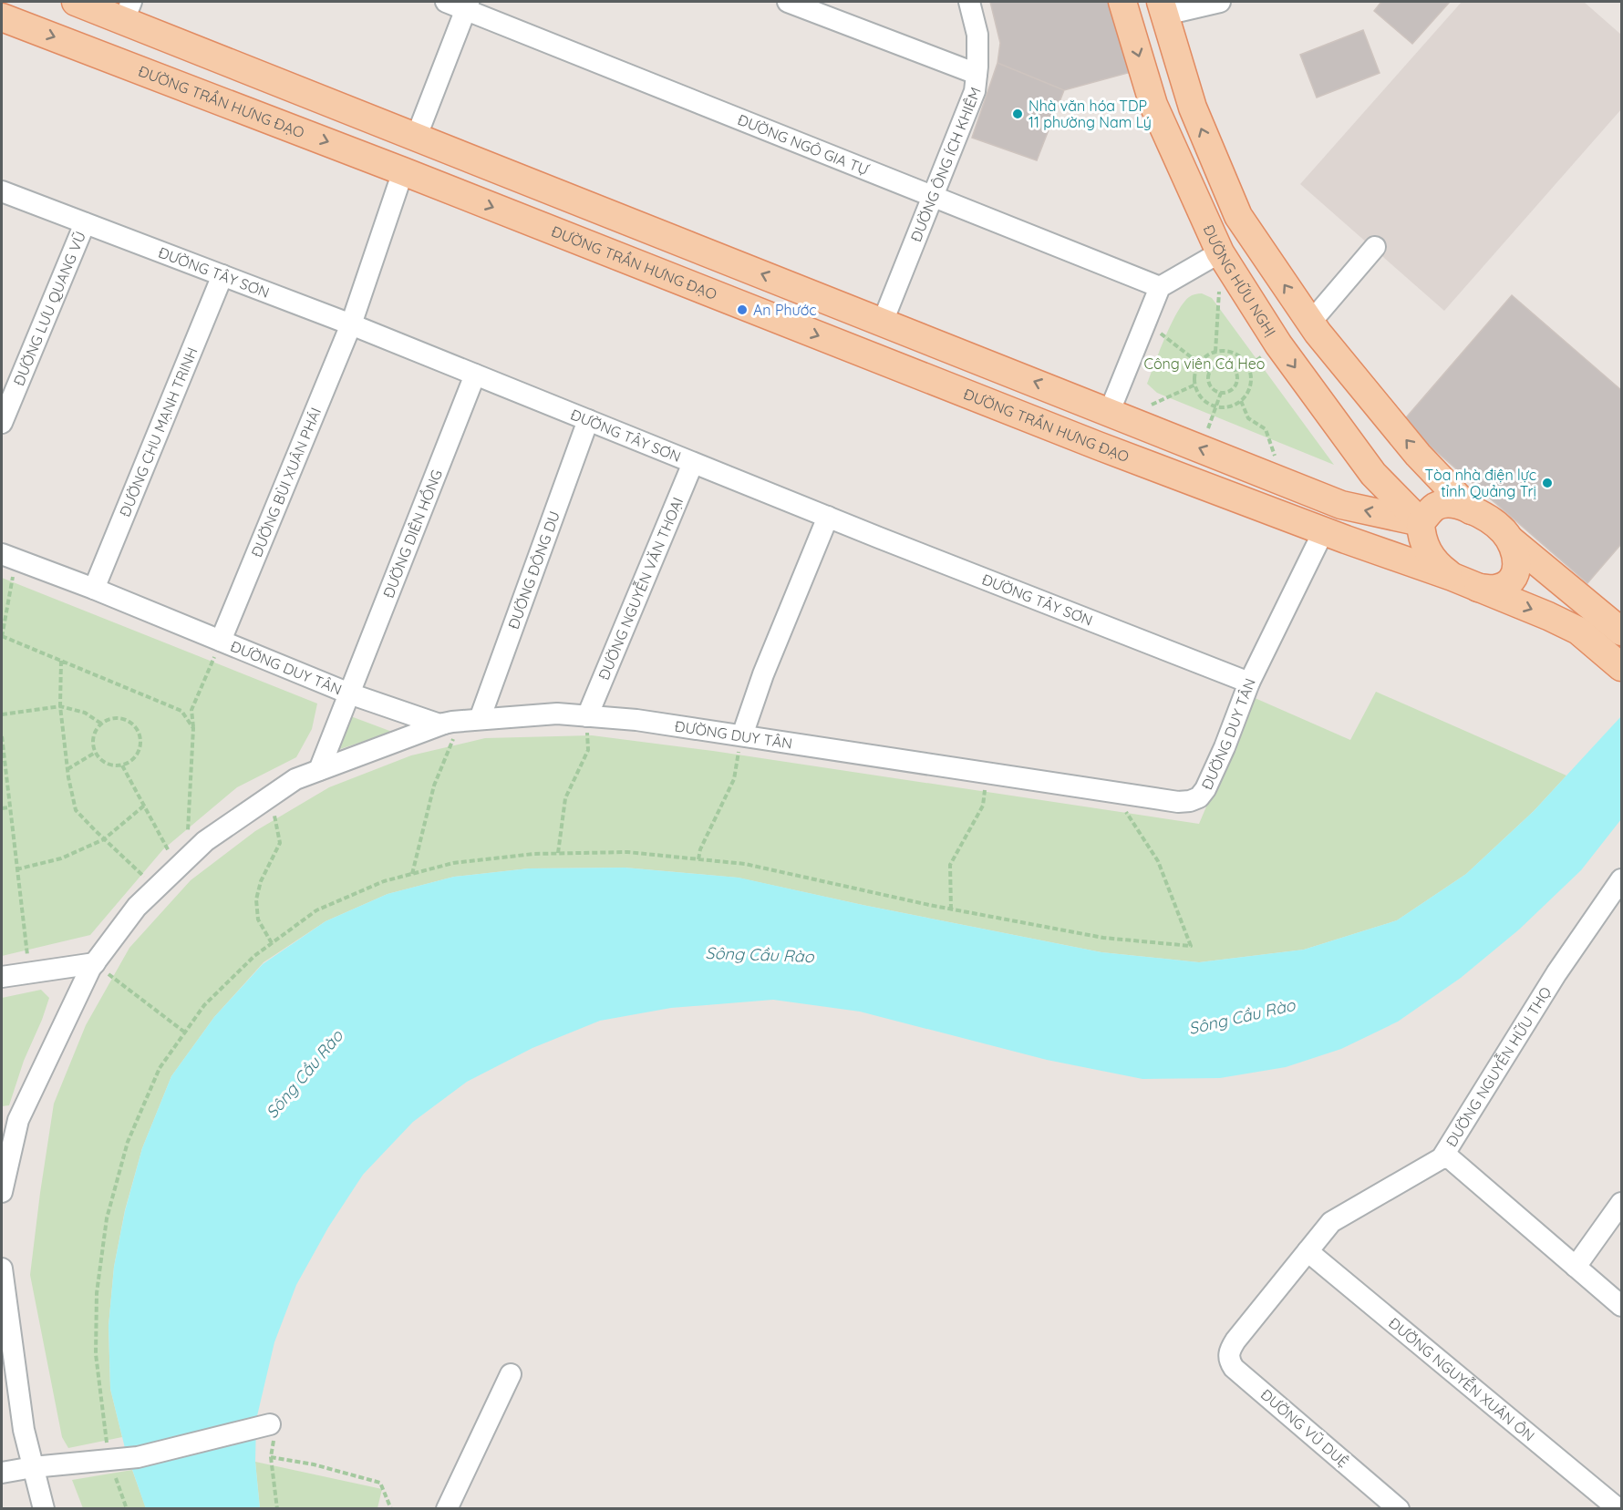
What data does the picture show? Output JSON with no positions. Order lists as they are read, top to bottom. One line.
{"streets":{"main road":["ĐƯỜNG TRẦN HƯNG ĐẠO","ĐƯỜNG HỮU NGHỊ"],"street":["ĐƯỜNG NGÔ GIA TỰ","ĐƯỜNG ÔNG ÍCH KHIÊM","ĐƯỜNG TÂY SƠN","ĐƯỜNG LƯU QUANG VŨ","ĐƯỜNG CHU MẠNH TRINH","ĐƯỜNG BÙI XUÂN PHÁI","ĐƯỜNG DIÊN HỒNG","ĐƯỜNG ĐÔNG DU","ĐƯỜNG NGUYỄN VĂN THOẠI","ĐƯỜNG DUY TÂN","ĐƯỜNG NGUYỄN HỮU THỌ","ĐƯỜNG NGUYỄN XUÂN ÔN","ĐƯỜNG VŨ DUỆ"]},"crossings":[["ĐƯỜNG TRẦN HƯNG ĐẠO","ĐƯỜNG HỮU NGHỊ"],["ĐƯỜNG TRẦN HƯNG ĐẠO","ĐƯỜNG BÙI XUÂN PHÁI"],["ĐƯỜNG TRẦN HƯNG ĐẠO","ĐƯỜNG DUY TÂN"],["ĐƯỜNG NGÔ GIA TỰ","ĐƯỜNG ÔNG ÍCH KHIÊM"],["ĐƯỜNG TÂY SƠN","ĐƯỜNG LƯU QUANG VŨ"],["ĐƯỜNG TÂY SƠN","ĐƯỜNG CHU MẠNH TRINH"],["ĐƯỜNG TÂY SƠN","ĐƯỜNG BÙI XUÂN PHÁI"],["ĐƯỜNG TÂY SƠN","ĐƯỜNG DIÊN HỒNG"],["ĐƯỜNG TÂY SƠN","ĐƯỜNG ĐÔNG DU"],["ĐƯỜNG TÂY SƠN","ĐƯỜNG NGUYỄN VĂN THOẠI"],["ĐƯỜNG TÂY SƠN","ĐƯỜNG DUY TÂN"],["ĐƯỜNG CHU MẠNH TRINH","ĐƯỜNG DUY TÂN"],["ĐƯỜNG BÙI XUÂN PHÁI","ĐƯỜNG DUY TÂN"],["ĐƯỜNG DIÊN HỒNG","ĐƯỜNG DUY TÂN"],["ĐƯỜNG ĐÔNG DU","ĐƯỜNG DUY TÂN"],["ĐƯỜNG NGUYỄN VĂN THOẠI","ĐƯỜNG DUY TÂN"],["ĐƯỜNG NGUYỄN HỮU THỌ","ĐƯỜNG NGUYỄN XUÂN ÔN"],["ĐƯỜNG NGUYỄN HỮU THỌ","ĐƯỜNG VŨ DUỆ"]],"water":["Sông Cầu Rào"],"parks":["Công viên Cá Heo"],"places":["Nhà văn hóa TDP 11 phường Nam Lý","An Phước","Tòa nhà điện lực tỉnh Quảng Trị"]}
